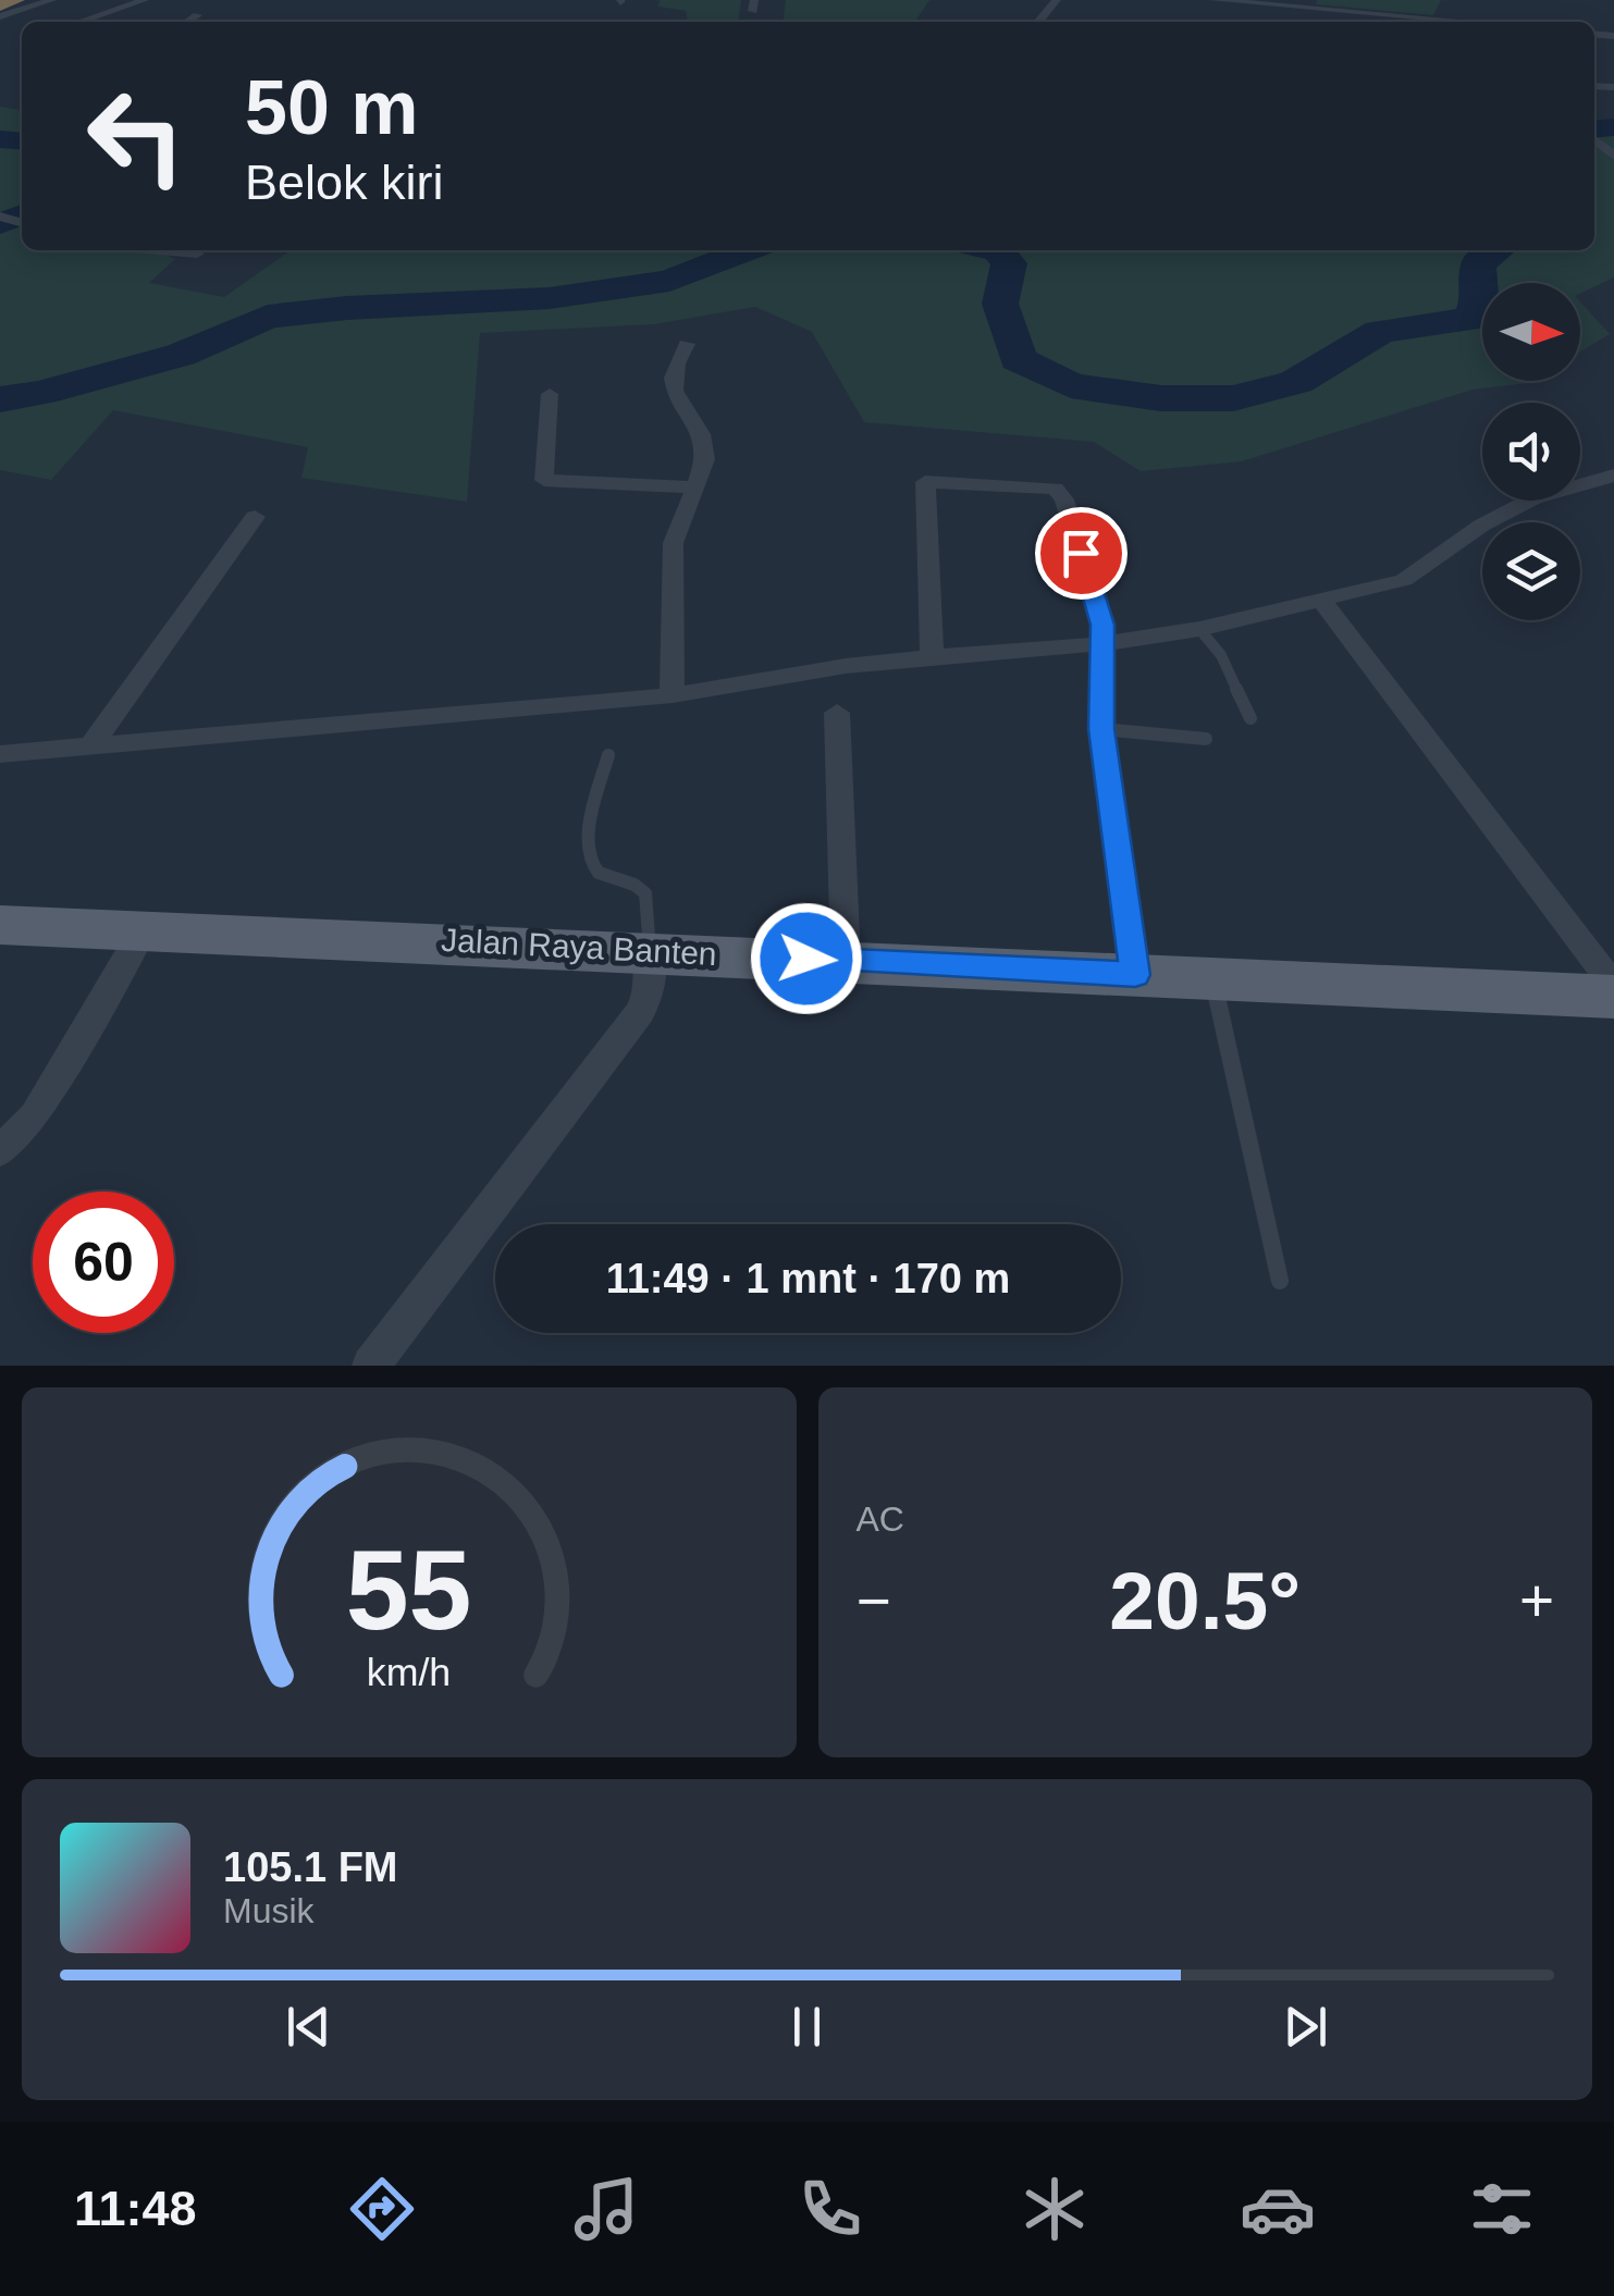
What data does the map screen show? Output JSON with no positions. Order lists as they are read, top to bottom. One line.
{"streets":{"main road":["Jalan Raya Banten"]},"north":"right","page":{"turn":["50 m","Belok kiri"],"limit":"60","trip":"11:49 · 1 mnt · 170 m","tile":"AC","heat":["−","20.5°","+"],"song":["105.1 FM","Musik"],"tabs":"11:48","gauge":["55","km/h"]}}
